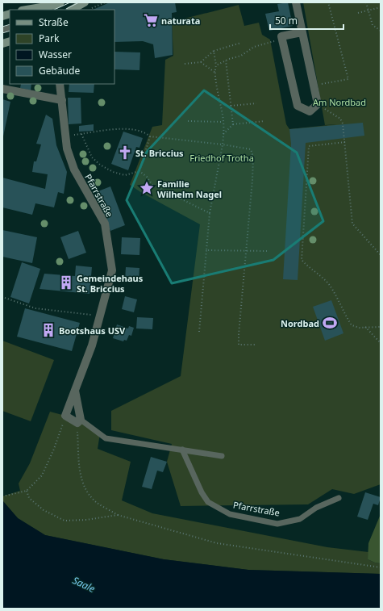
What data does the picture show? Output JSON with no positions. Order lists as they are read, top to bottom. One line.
{"streets":{"street":["Pfarrstraße"]},"water":["Saale"],"parks":["Am Nordbad","Friedhof Trotha"],"places":{"supermarket":["naturata"],"church":["St. Briccius"],"place":["Familie Wilhelm Nagel"],"building":["Gemeindehaus St. Briccius","Bootshaus USV"],"sports":["Nordbad"]},"legend":["Straße","Park","Wasser","Gebäude"],"scale_bar":"50 m"}
